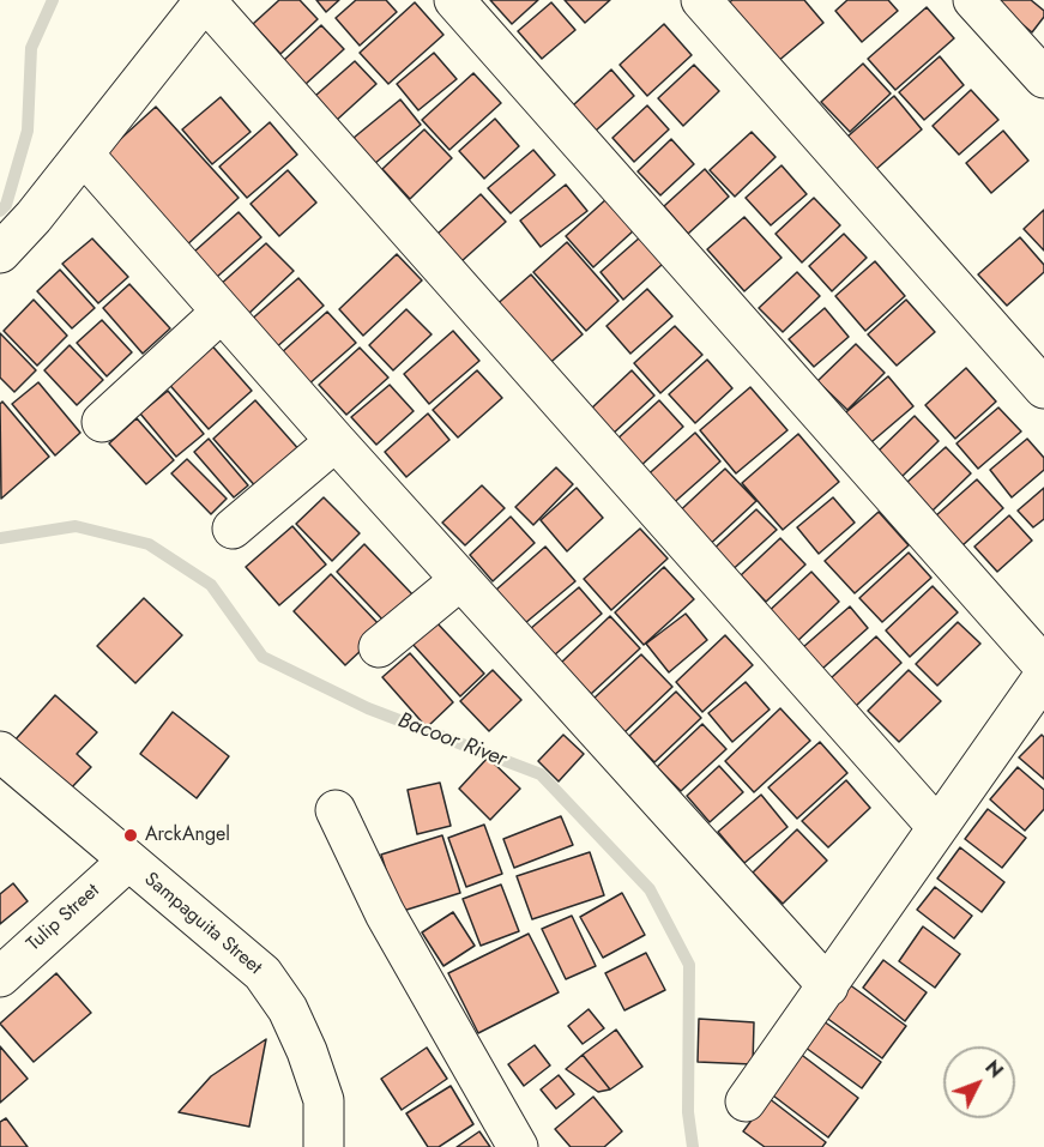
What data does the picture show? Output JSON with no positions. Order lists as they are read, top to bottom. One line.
{"streets":{"street":["Tulip Street","Sampaguita Street"]},"crossings":[["Tulip Street","Sampaguita Street"]],"water":["Bacoor River"],"places":["ArckAngel"],"north":"top right"}
